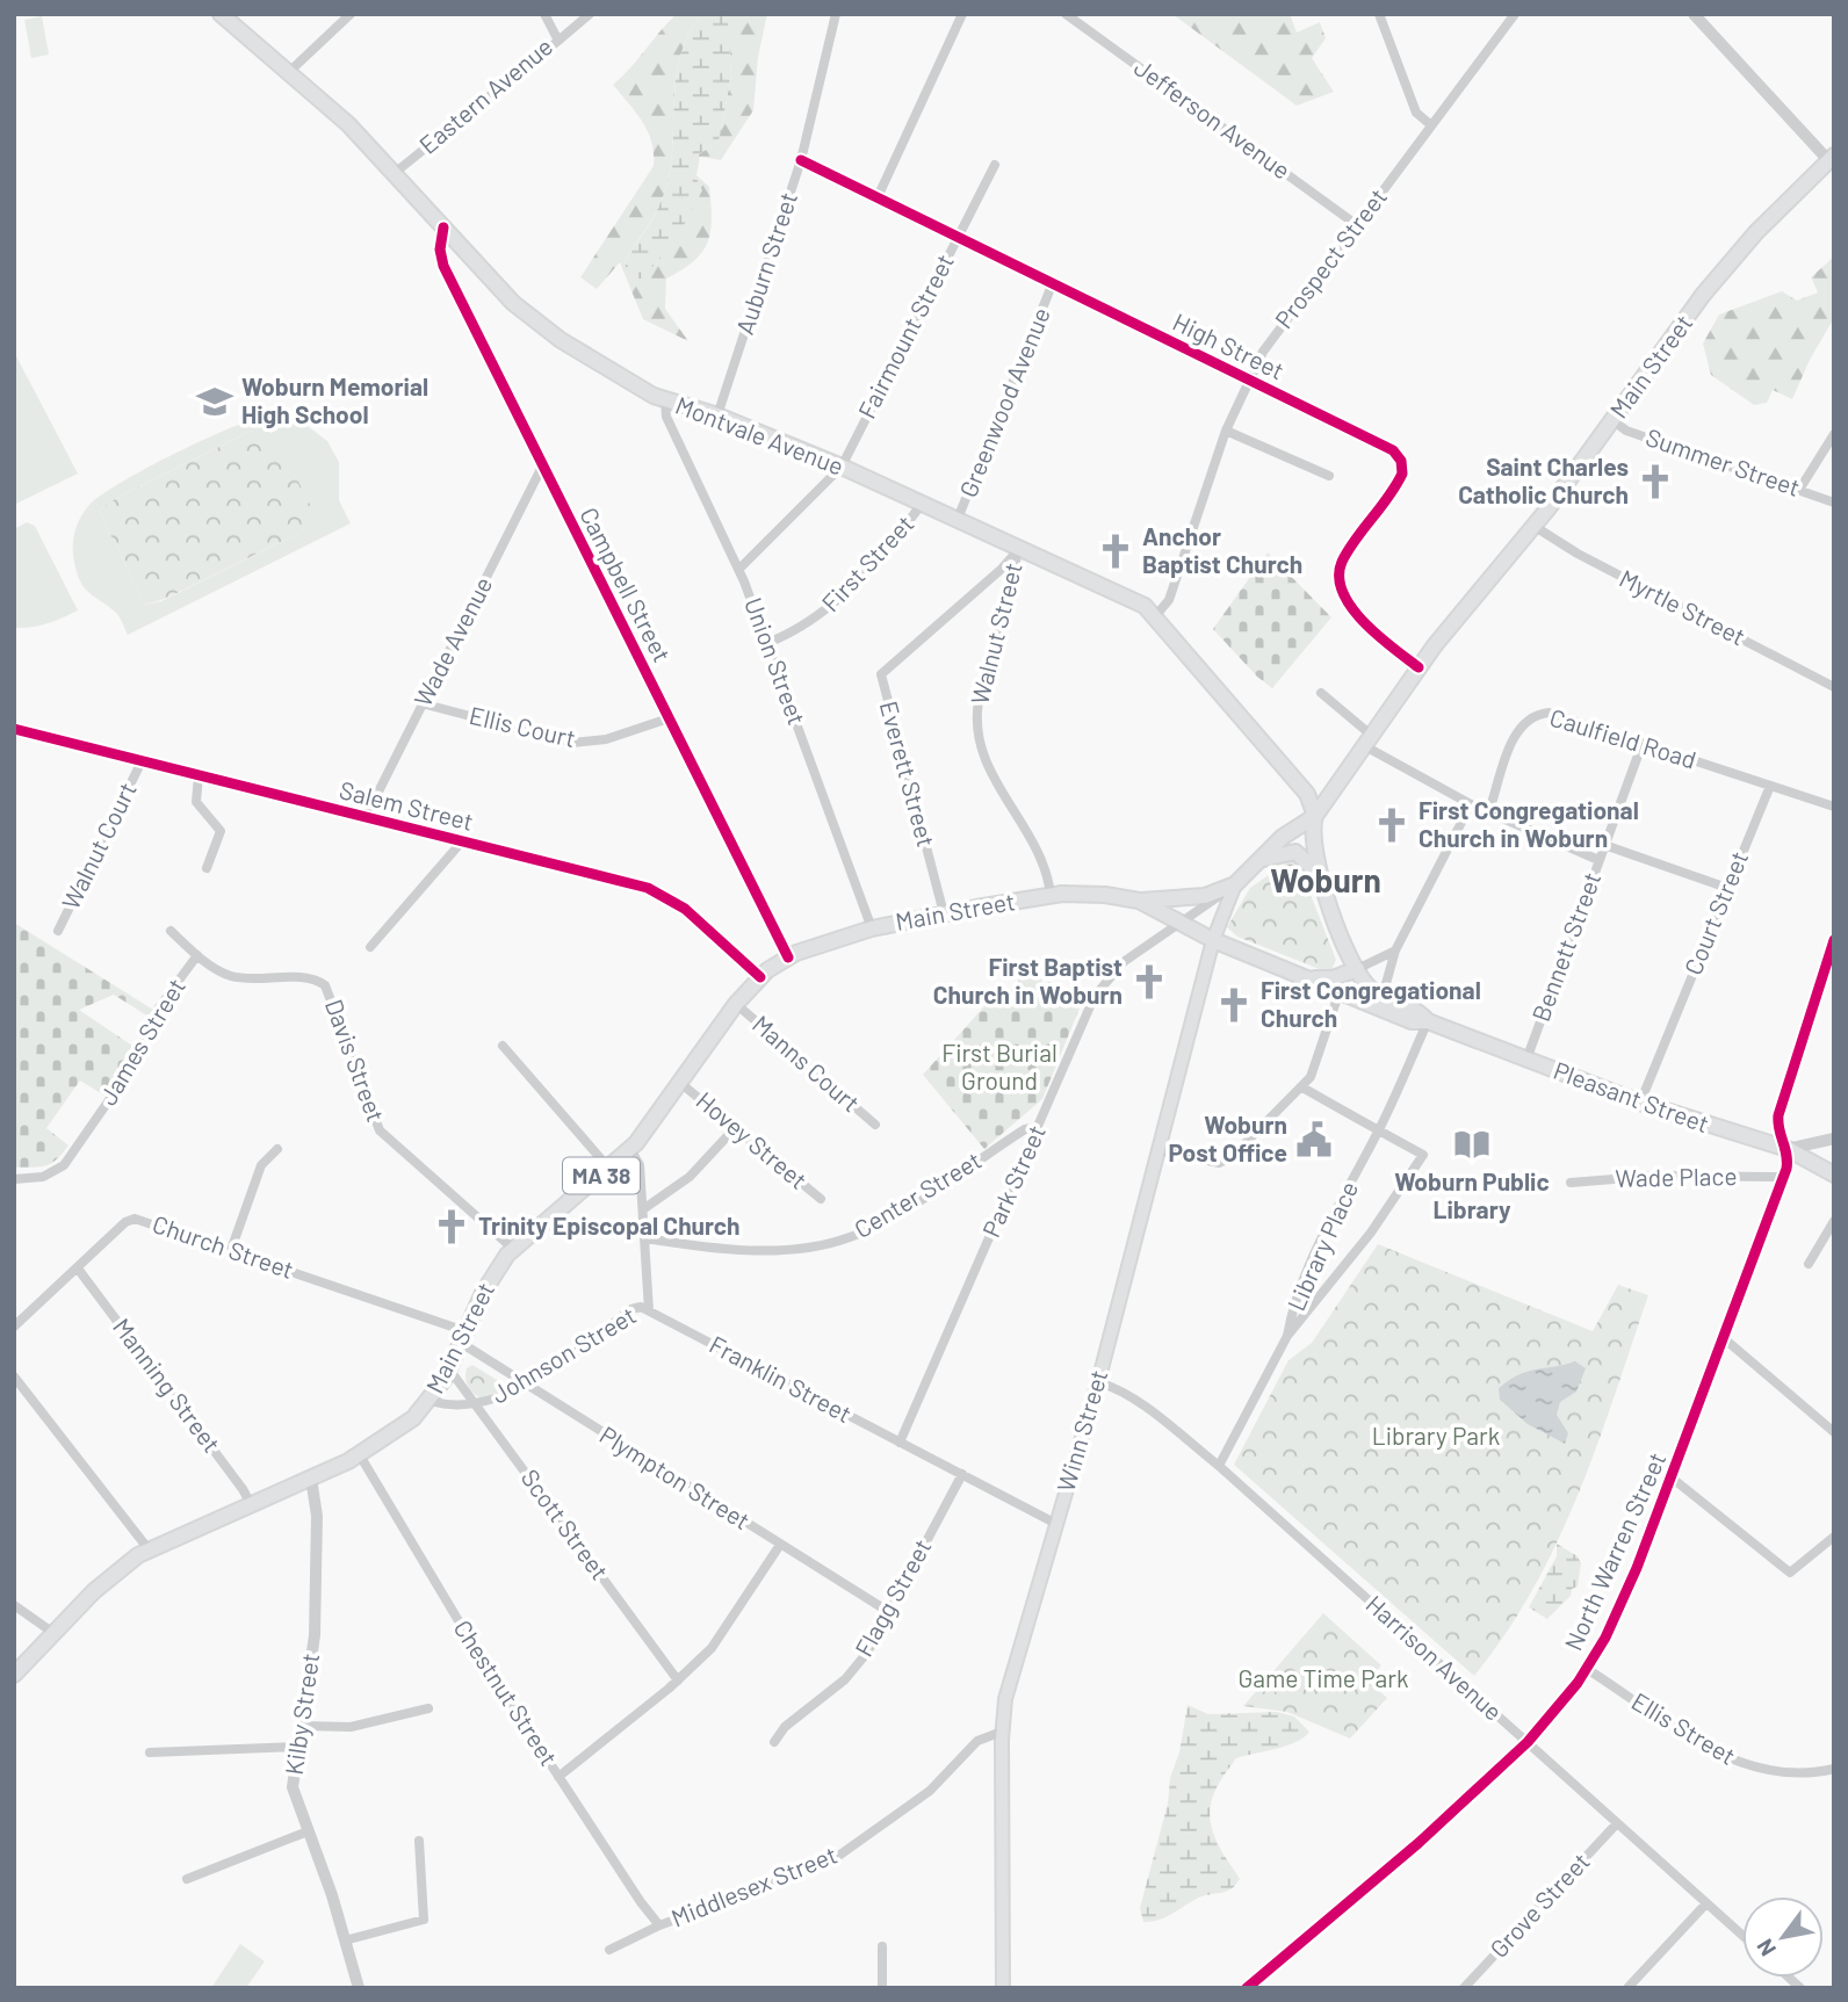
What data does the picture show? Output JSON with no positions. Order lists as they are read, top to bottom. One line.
{"streets":{"main road":["Main Street","Montvale Avenue","Pleasant Street","MA 38","Winn Street"],"street":["Eastern Avenue","Jefferson Avenue","Prospect Street","Auburn Street","Fairmount Street","High Street","Greenwood Avenue","Summer Street","First Street","Campbell Street","Myrtle Street","Walnut Street","Wade Avenue","Union Street","Ellis Court","Caulfield Road","Everett Street","Salem Street","Walnut Court","Court Street","Bennett Street","James Street","Davis Street","Manns Court","Hovey Street","Wade Place","Park Street","Center Street","Library Place","Church Street","Johnson Street","Franklin Street","Manning Street","Plympton Street","Scott Street","North Warren Street","Flagg Street","Harrison Avenue","Chestnut Street","Kilby Street","Ellis Street","Middlesex Street","Grove Street"]},"crossings":[["Eastern Avenue","Montvale Avenue"],["Jefferson Avenue","Prospect Street"],["Prospect Street","High Street"],["Prospect Street","Montvale Avenue"],["Auburn Street","High Street"],["Auburn Street","Montvale Avenue"],["Fairmount Street","High Street"],["Fairmount Street","Montvale Avenue"],["Fairmount Street","Union Street"],["High Street","Main Street"],["High Street","Greenwood Avenue"],["Main Street","Montvale Avenue"],["Main Street","Summer Street"],["Main Street","Campbell Street"],["Main Street","Myrtle Street"],["Main Street","Walnut Street"],["Main Street","Union Street"],["Main Street","Everett Street"],["Main Street","Salem Street"],["Main Street","Davis Street"],["Main Street","Manns Court"],["Main Street","Pleasant Street"],["Main Street","Hovey Street"],["Main Street","Park Street"],["Main Street","Church Street"],["Main Street","Johnson Street"],["Main Street","Manning Street"],["Main Street","Winn Street"],["Main Street","Plympton Street"],["Main Street","Scott Street"],["Main Street","Chestnut Street"],["Main Street","Kilby Street"],["Greenwood Avenue","Montvale Avenue"],["Montvale Avenue","First Street"],["Montvale Avenue","Campbell Street"],["Montvale Avenue","Walnut Street"],["Montvale Avenue","Union Street"],["Montvale Avenue","Everett Street"],["First Street","Union Street"],["Campbell Street","Wade Avenue"],["Campbell Street","Ellis Court"],["Walnut Street","Everett Street"],["Wade Avenue","Ellis Court"],["Wade Avenue","Salem Street"],["Caulfield Road","Court Street"],["Caulfield Road","Bennett Street"],["Salem Street","Walnut Court"],["Court Street","Pleasant Street"],["Bennett Street","Pleasant Street"],["James Street","Davis Street"],["Pleasant Street","Library Place"],["Pleasant Street","Winn Street"],["Pleasant Street","North Warren Street"],["Wade Place","North Warren Street"],["Park Street","Center Street"],["Park Street","Franklin Street"],["Park Street","Winn Street"],["Church Street","Manning Street"],["Church Street","Plympton Street"],["Johnson Street","Franklin Street"],["Johnson Street","Plympton Street"],["Johnson Street","Scott Street"],["Franklin Street","Winn Street"],["Franklin Street","Flagg Street"],["Winn Street","Harrison Avenue"],["Winn Street","Middlesex Street"],["Plympton Street","Flagg Street"],["North Warren Street","Harrison Avenue"],["North Warren Street","Ellis Street"],["Harrison Avenue","Grove Street"],["Chestnut Street","Middlesex Street"]],"districts":["Woburn"],"parks":["First Burial Ground","Library Park","Game Time Park"],"places":{"school or university":["Woburn Memorial High School"],"church":["Saint Charles Catholic Church","Anchor Baptist Church","First Congregational Church in Woburn","First Baptist Church in Woburn","First Congregational Church","Trinity Episcopal Church"],"public building":["Woburn Post Office"],"library":["Woburn Public Library"]},"north":"bottom left"}
